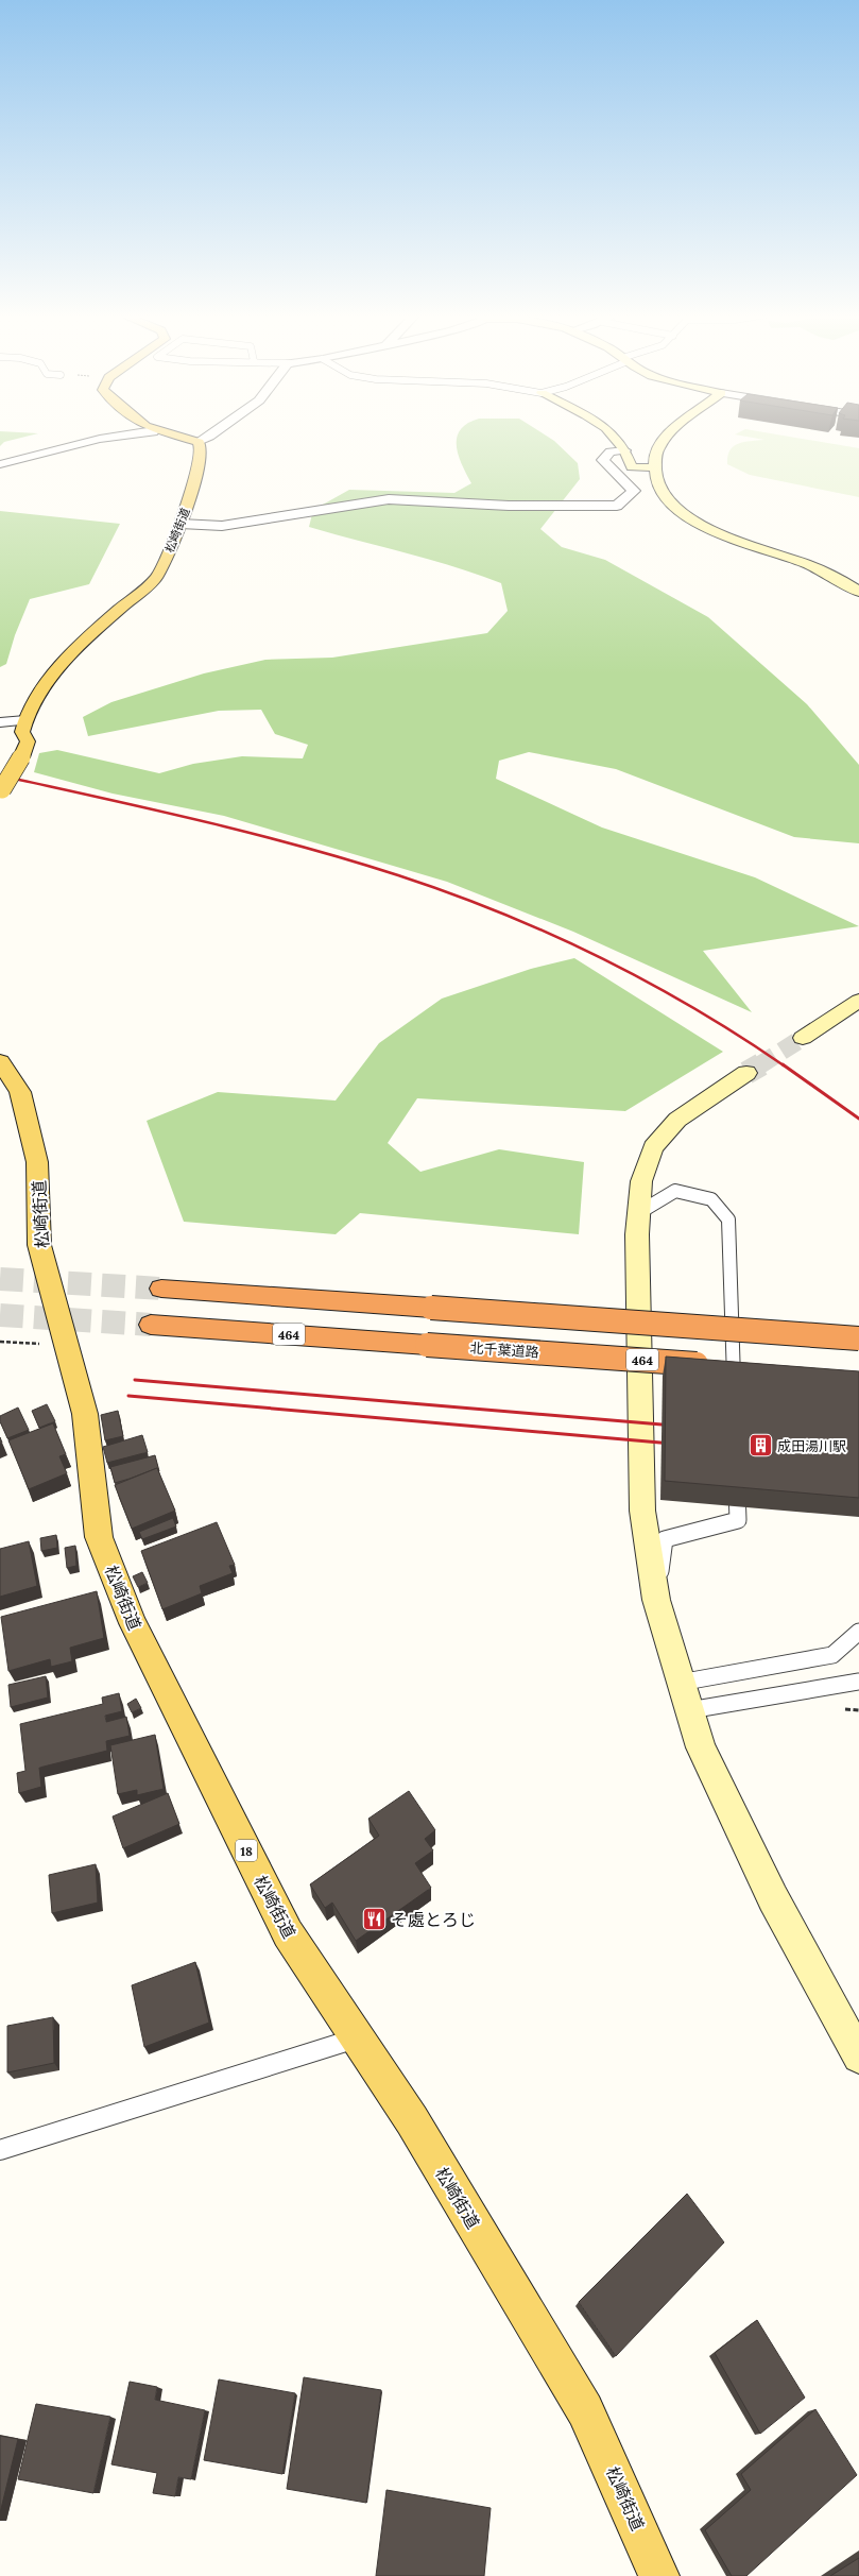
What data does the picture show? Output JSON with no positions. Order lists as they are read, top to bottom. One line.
{"streets":{"highway":["464","北千葉道路"],"main road":["松崎街道","18"]},"places":{"building":["成田湯川駅"],"restaurant":["そ處とろじ"]}}
